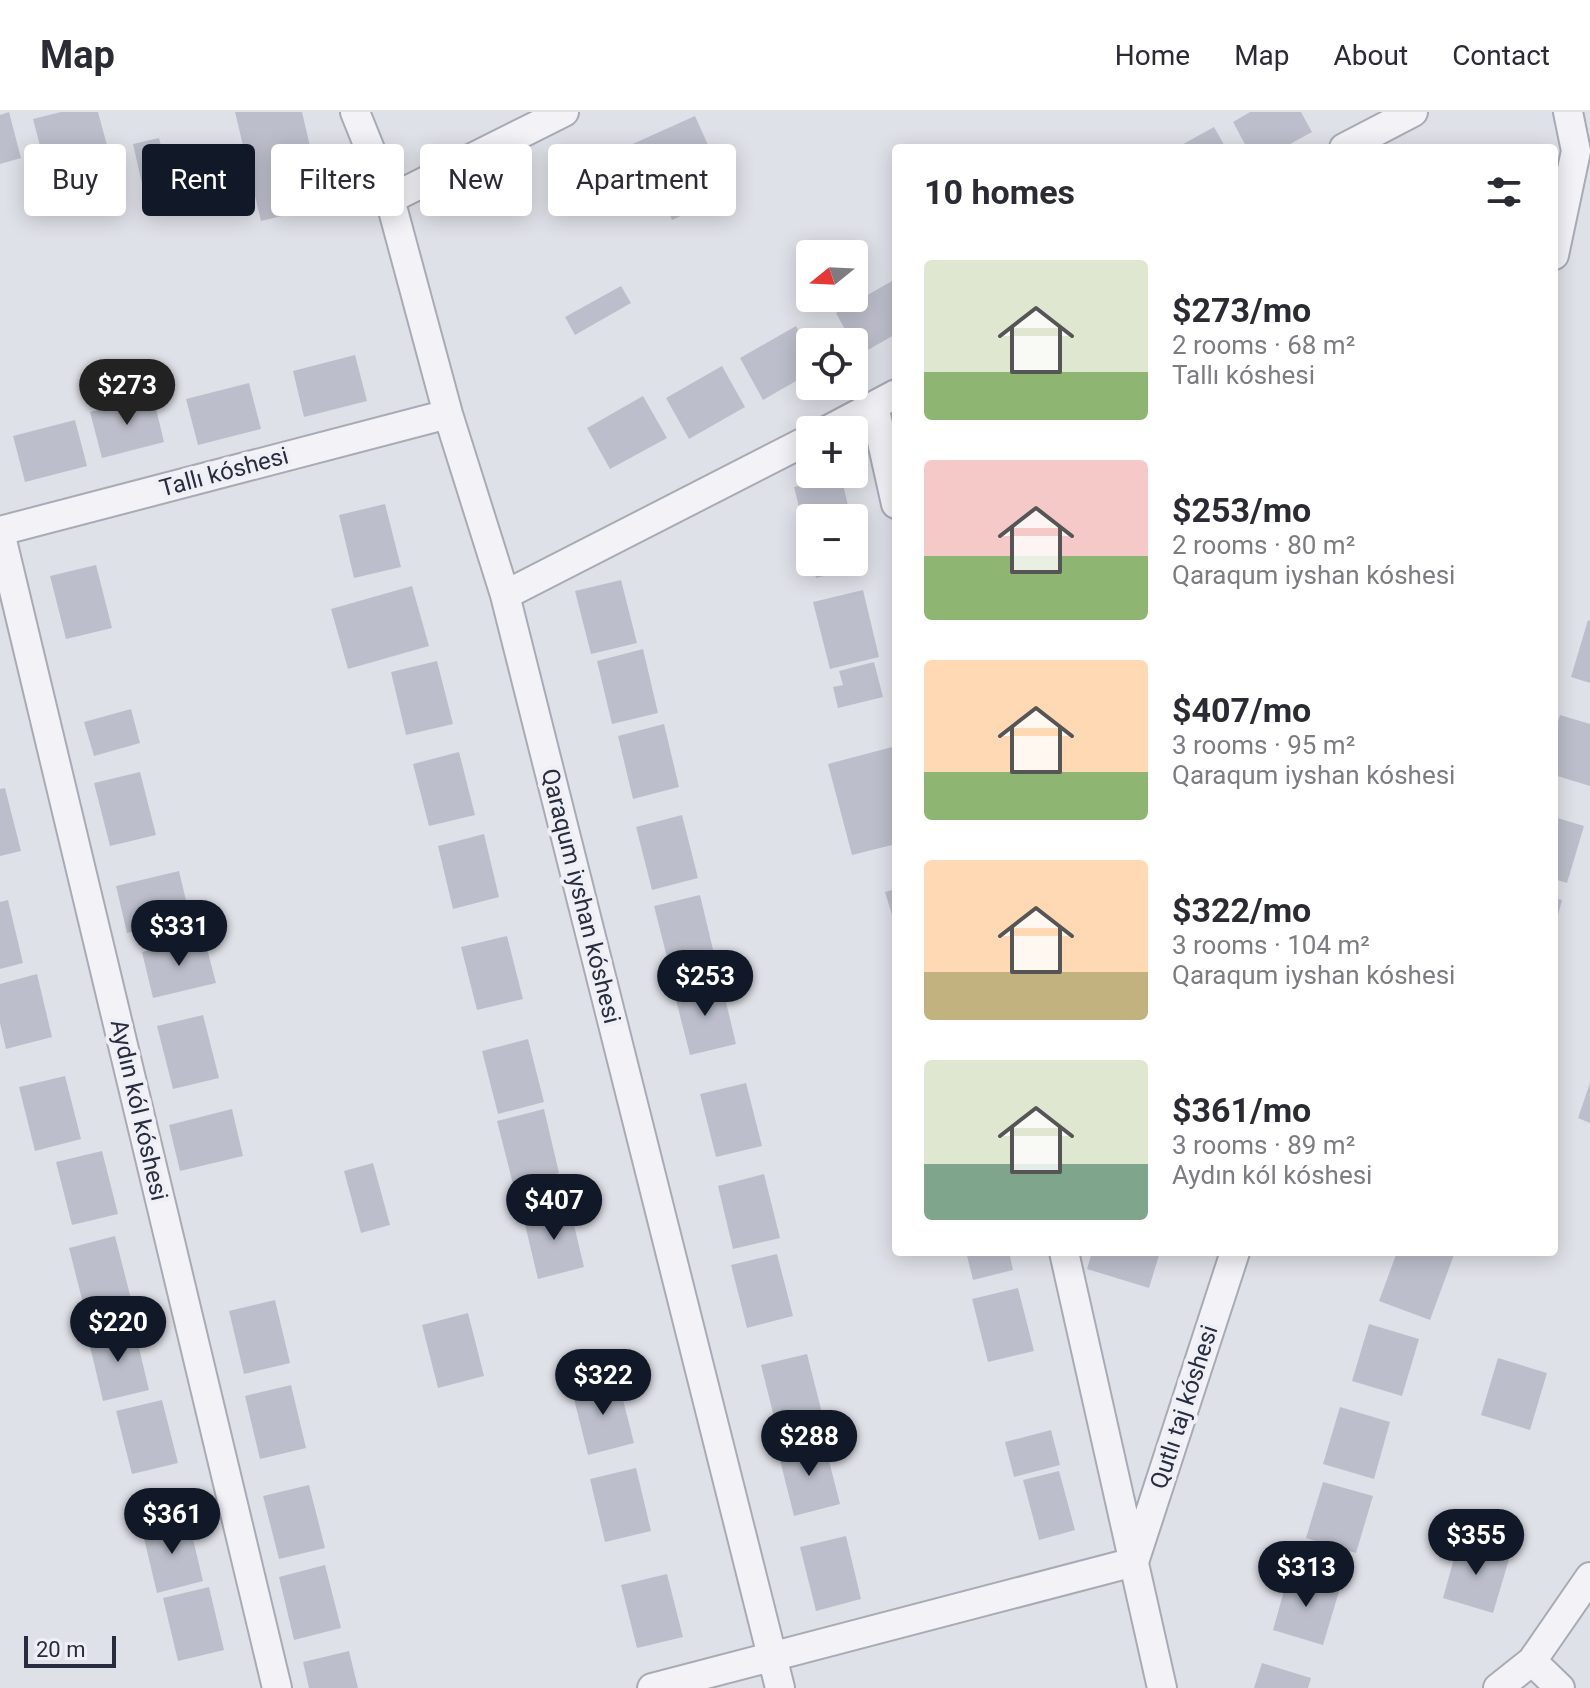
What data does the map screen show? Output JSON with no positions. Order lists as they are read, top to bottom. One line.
{"streets":{"street":["Tallı kóshesi","Qaraqum iyshan kóshesi","Aydın kól kóshesi","Qutlı taj kóshesi"]},"crossings":[["Tallı kóshesi","Qaraqum iyshan kóshesi"],["Tallı kóshesi","Aydın kól kóshesi"]],"scale_bar":"20 m","north":"left","page":{"header":"Map","nav":["Home","Map","About","Contact"],"chip":["Buy","Rent","Filters","New","Apartment"],"heading":"10 homes","map_buttons":["+","−"],"list":[{"name":"$273/mo","note":"2 rooms · 68 m² · Tallı kóshesi"},{"name":"$253/mo","note":"2 rooms · 80 m² · Qaraqum iyshan kóshesi"},{"name":"$407/mo","note":"3 rooms · 95 m² · Qaraqum iyshan kóshesi"},{"name":"$322/mo","note":"3 rooms · 104 m² · Qaraqum iyshan kóshesi"},{"name":"$361/mo","note":"3 rooms · 89 m² · Aydın kól kóshesi"}],"price":["$273","$331","$253","$407","$220","$322","$288","$361","$355","$313"],"scale":"20 m"}}
